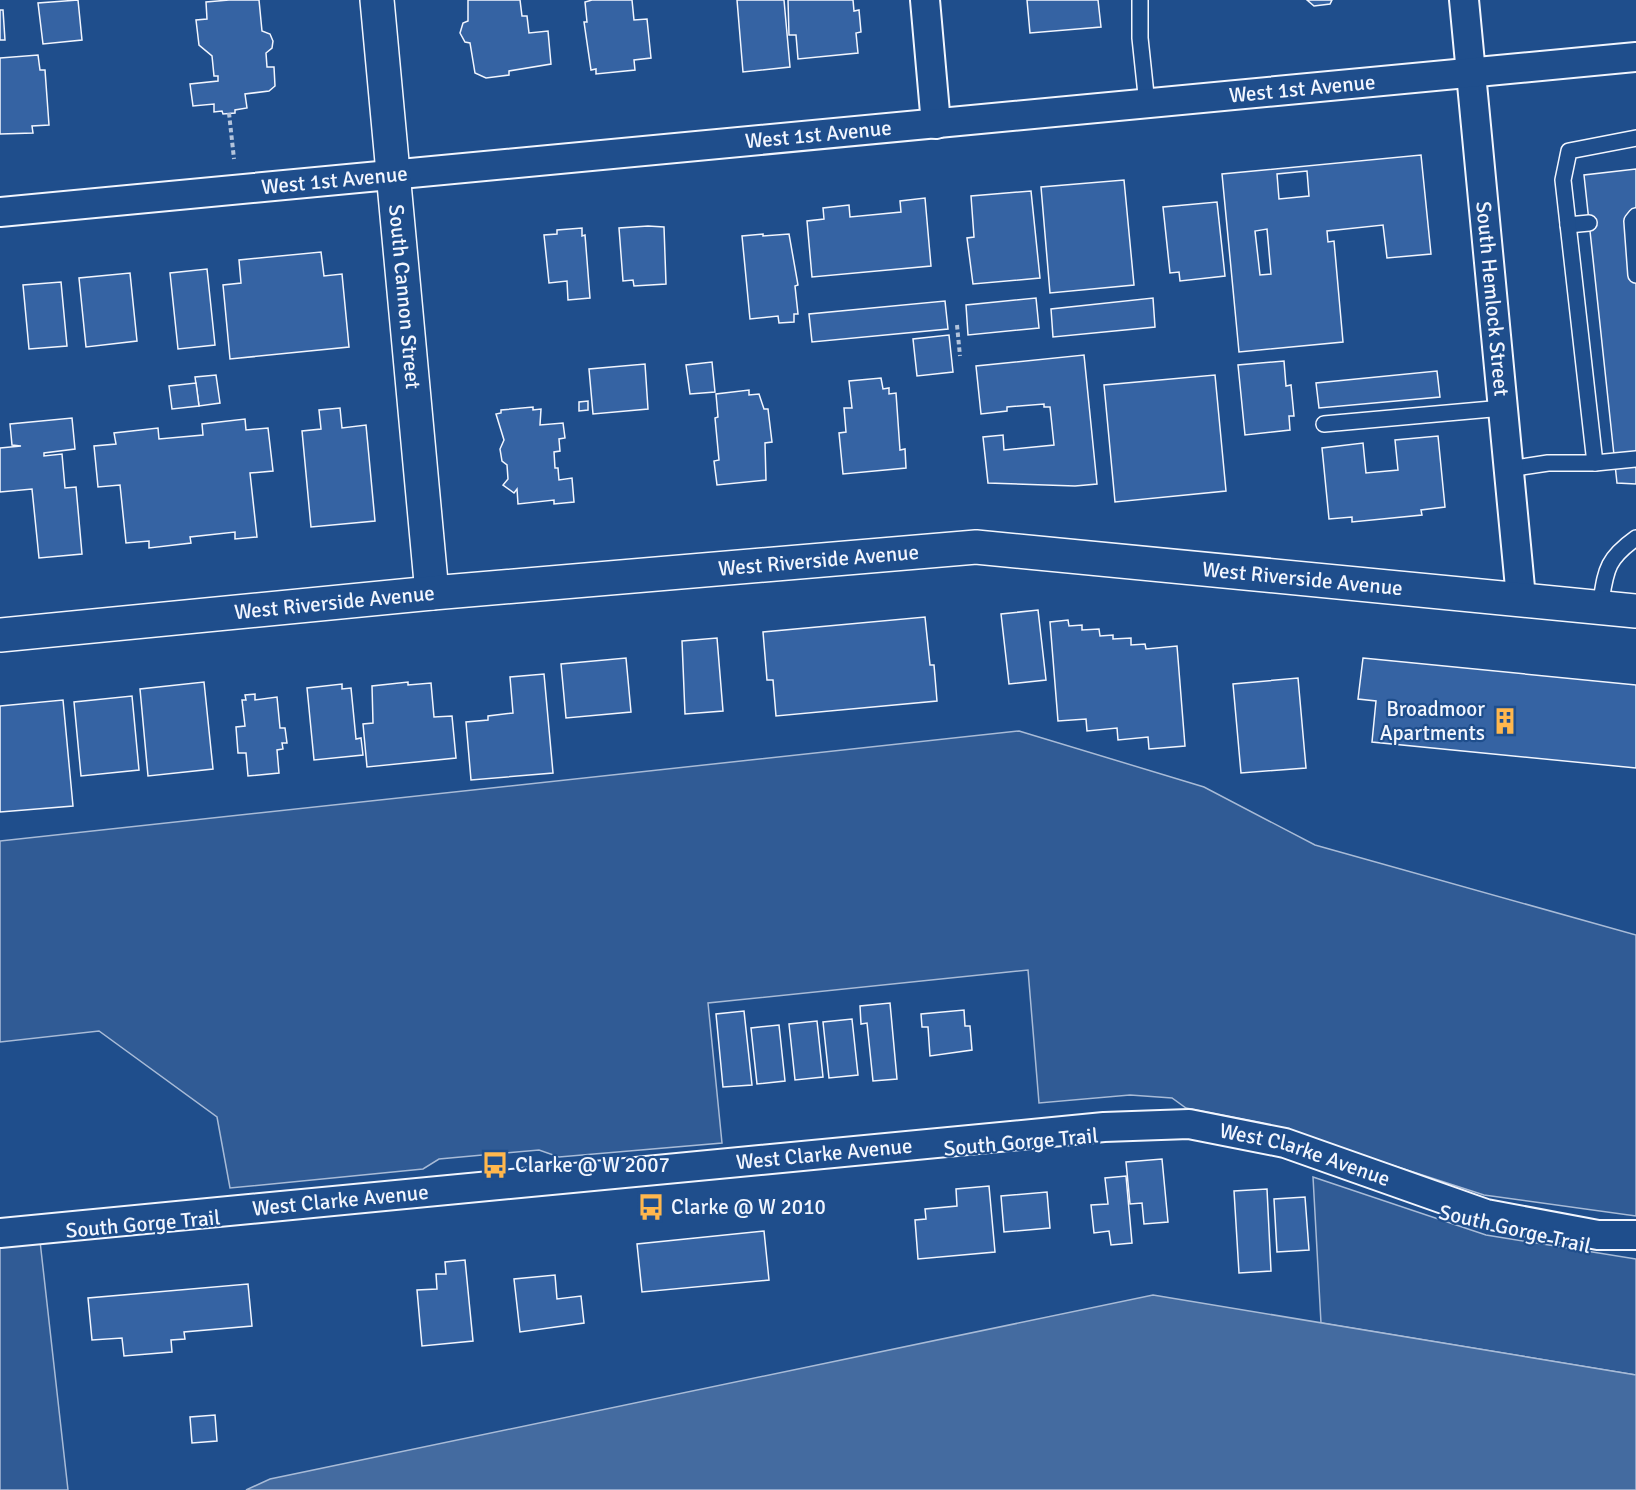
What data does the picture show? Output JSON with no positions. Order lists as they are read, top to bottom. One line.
{"streets":{"main road":["South Cannon Street","West Riverside Avenue"],"street":["West 1st Avenue","South Hemlock Street","West Clarke Avenue"]},"crossings":[["West 1st Avenue","South Cannon Street"],["West 1st Avenue","South Hemlock Street"],["South Cannon Street","West Riverside Avenue"],["South Hemlock Street","West Riverside Avenue"]],"places":{"building":["Broadmoor Apartments"],"bus stop":["Clarke @ W 2007","Clarke @ W 2010"]}}
